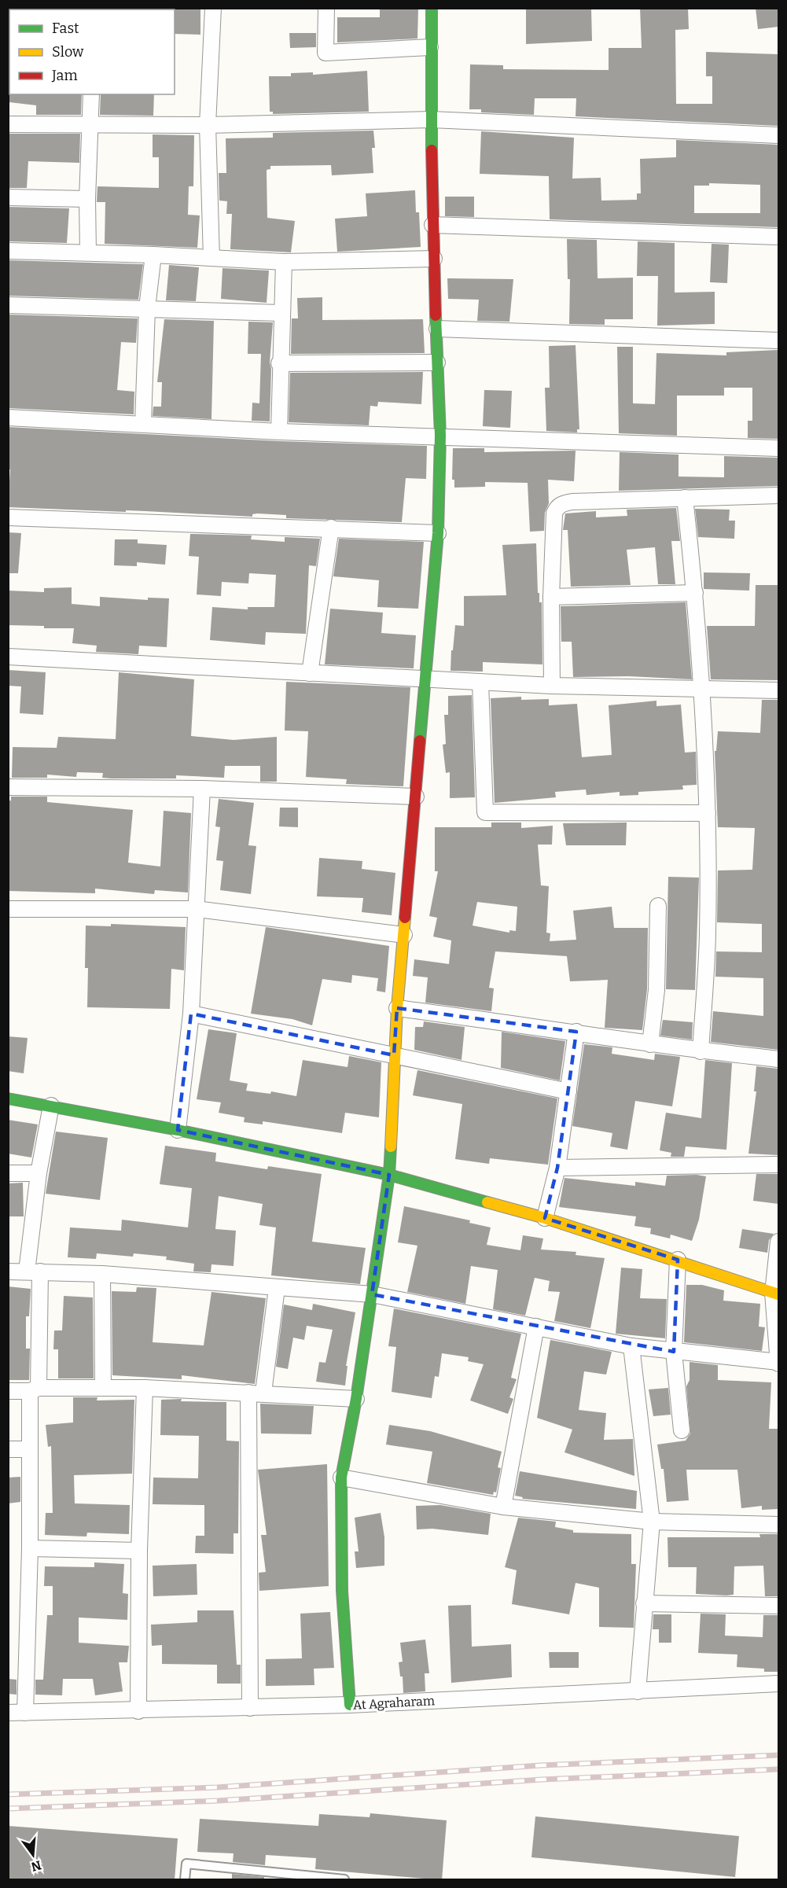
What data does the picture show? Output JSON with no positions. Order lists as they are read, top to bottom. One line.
{"streets":{"street":["At Agraharam"]},"legend":["Fast","Slow","Jam"],"north":"bottom"}
